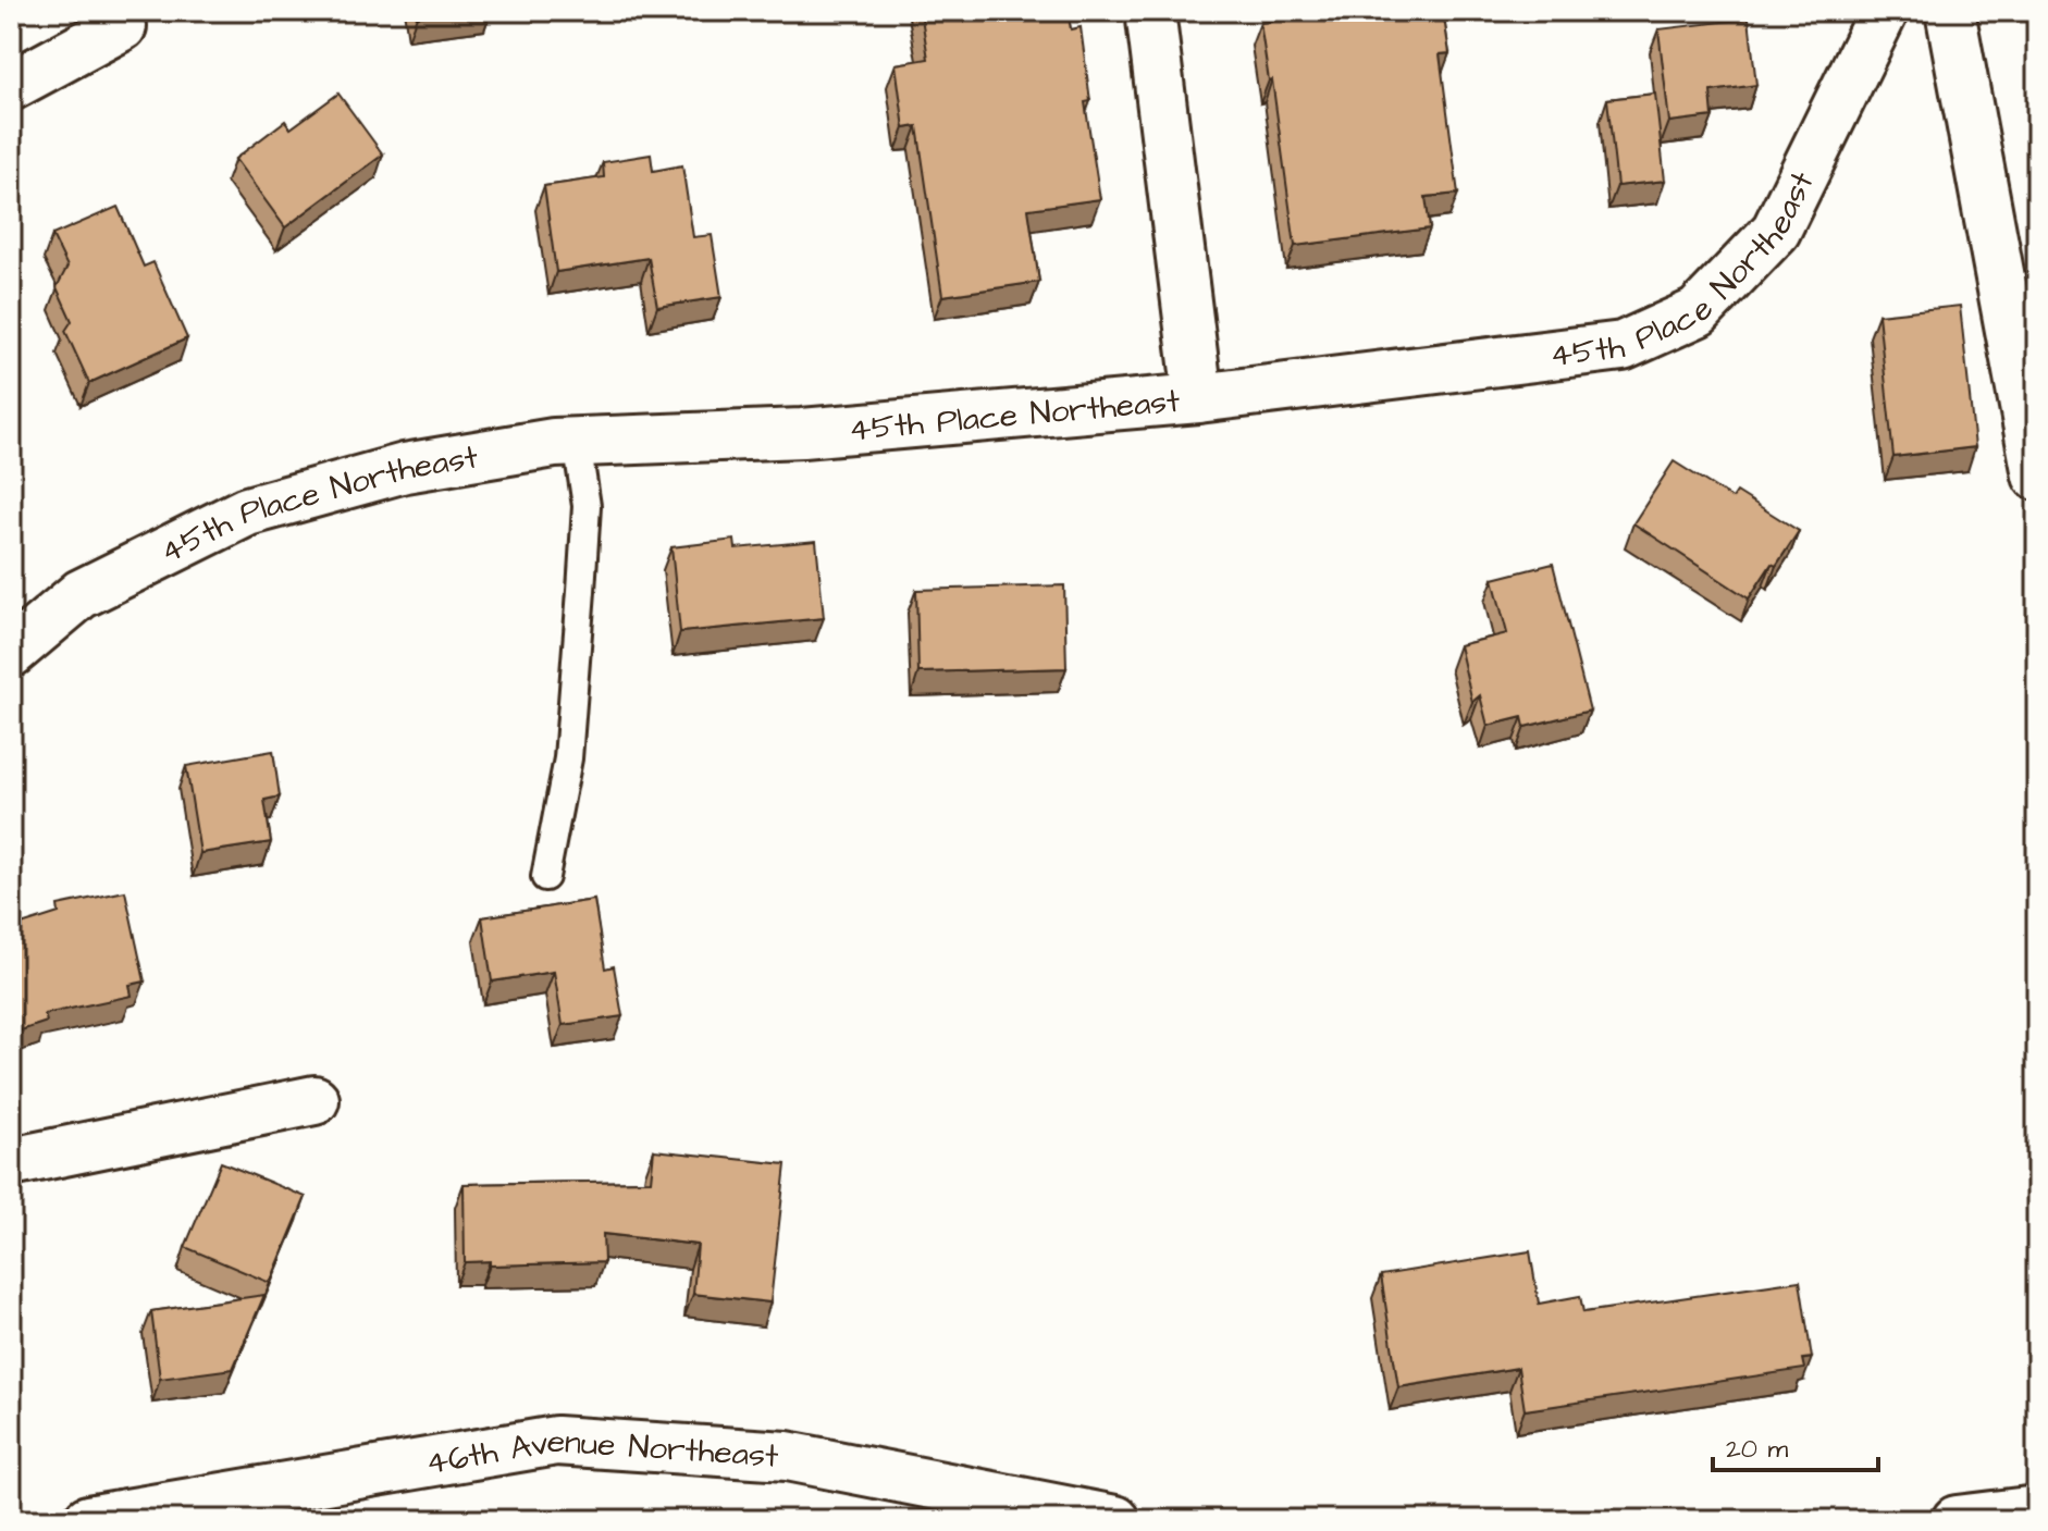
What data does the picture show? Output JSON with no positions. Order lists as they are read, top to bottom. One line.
{"streets":{"street":["45th Place Northeast","46th Avenue Northeast"]},"scale_bar":"20 m"}
